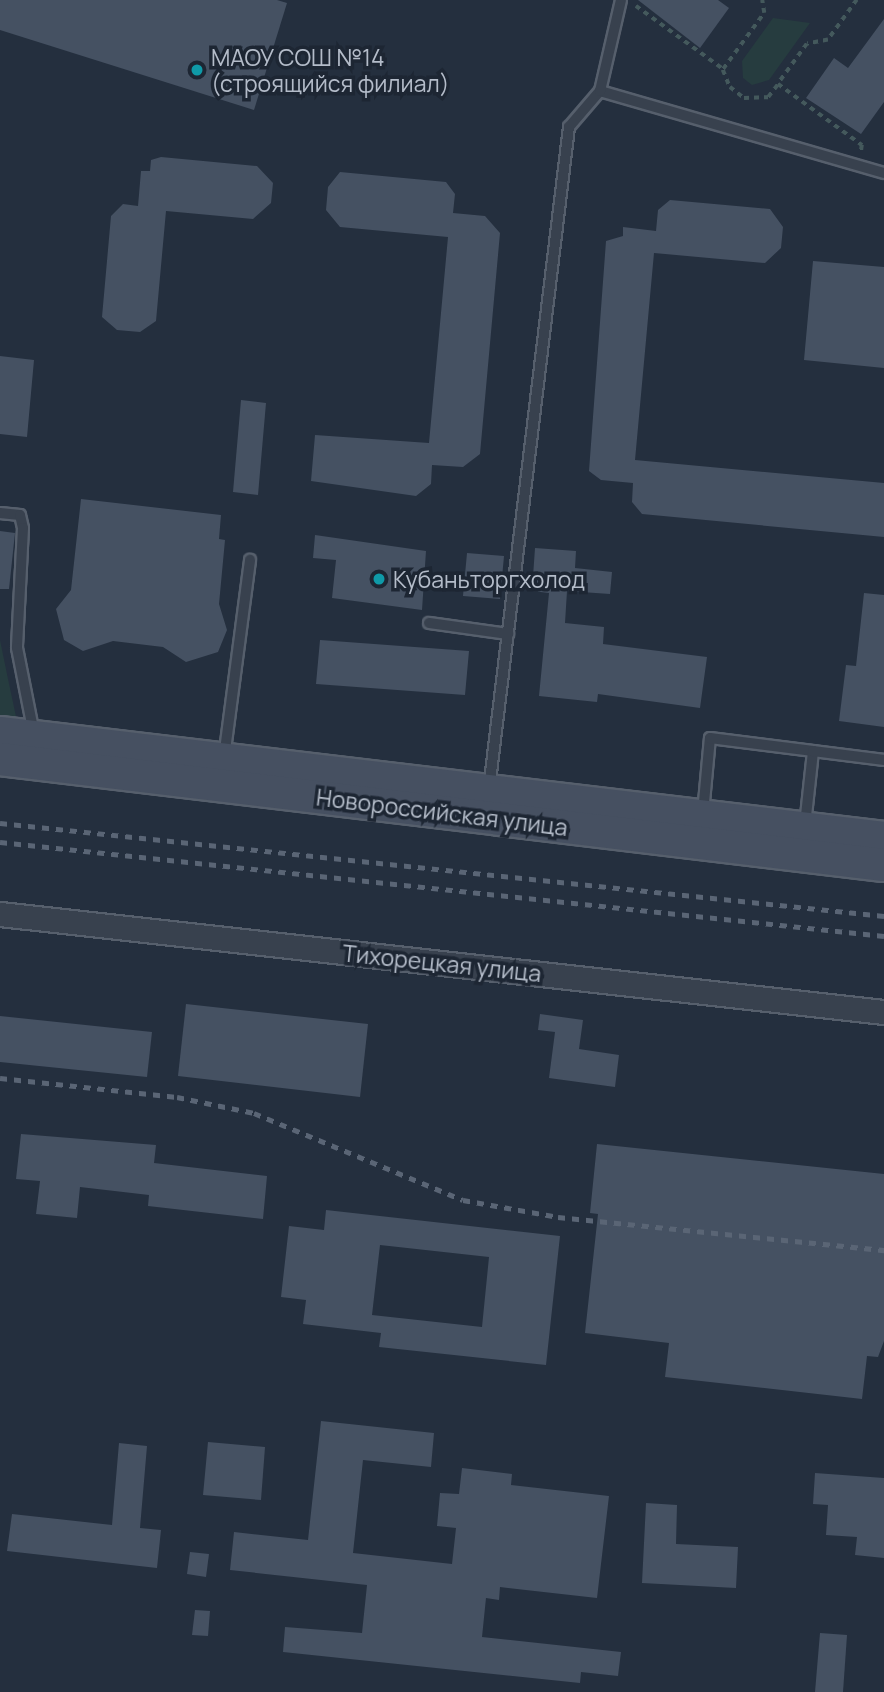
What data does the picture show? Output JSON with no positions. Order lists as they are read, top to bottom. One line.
{"streets":{"main road":["Новороссийская улица"],"street":["Тихорецкая улица"]},"places":["МАОУ СОШ №14 (строящийся филиал)","Кубаньторгхолод"]}
